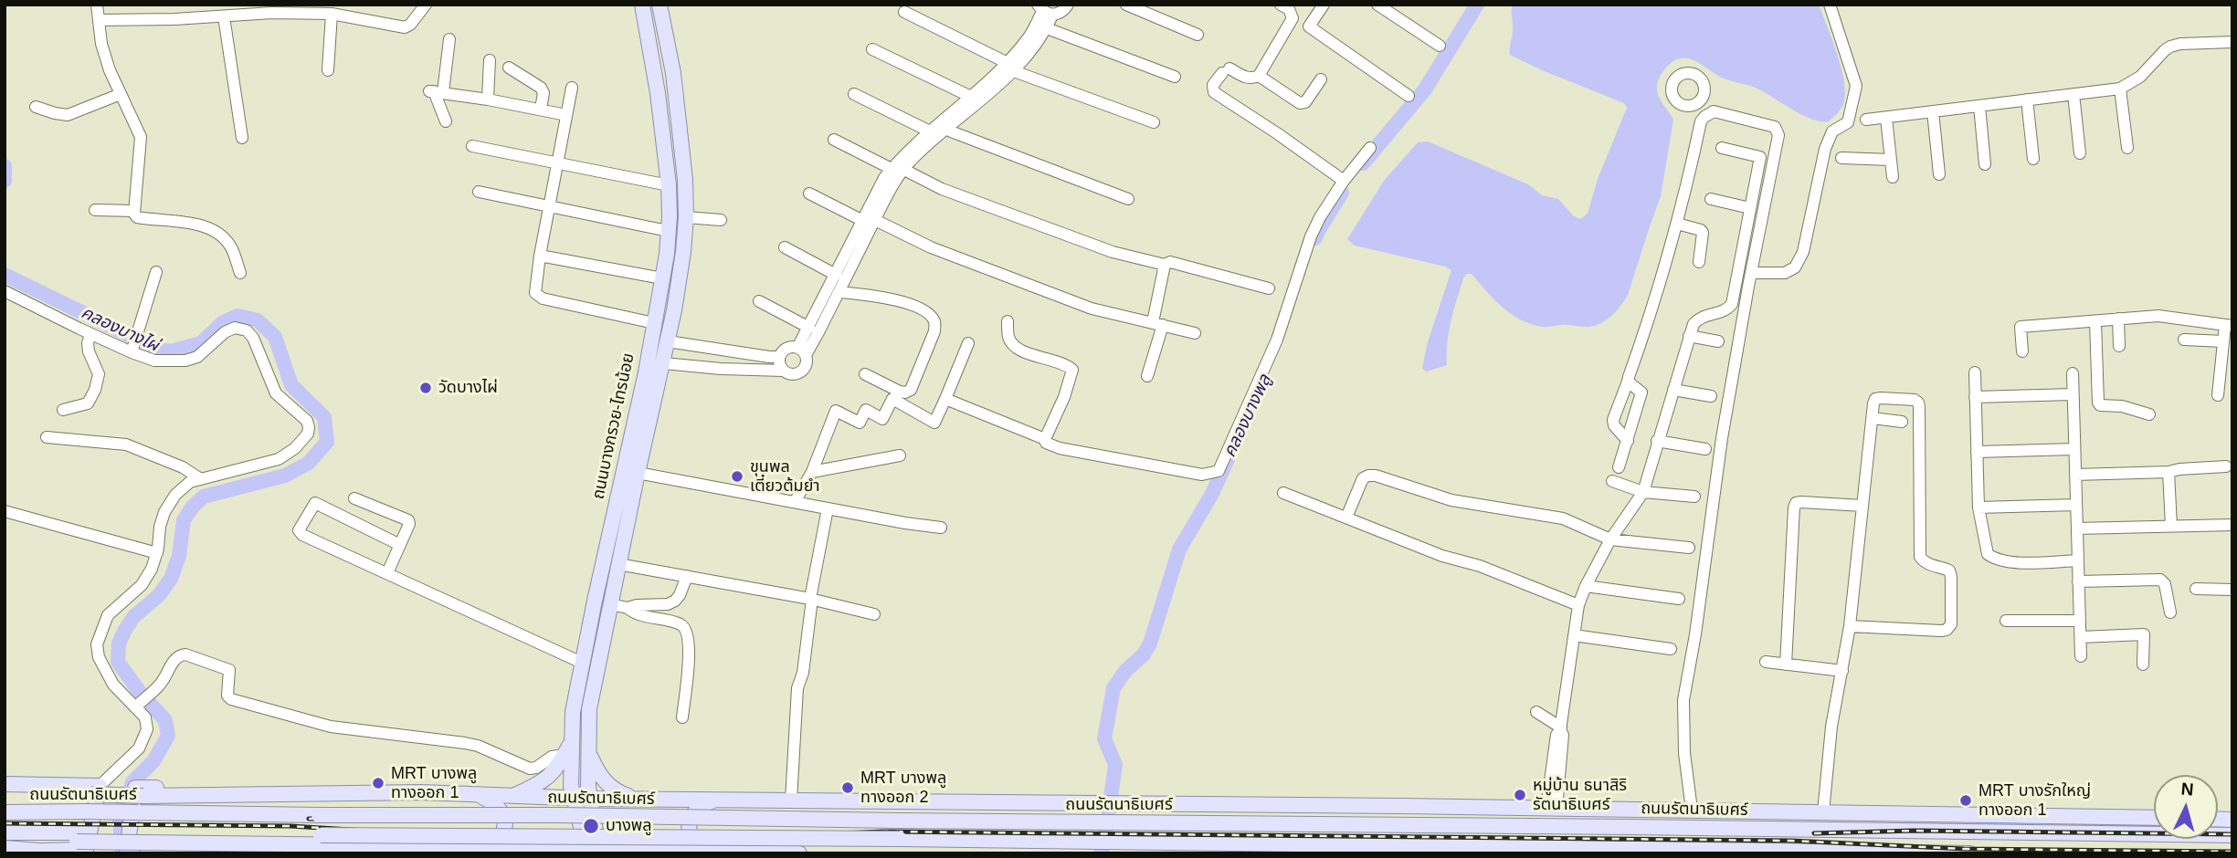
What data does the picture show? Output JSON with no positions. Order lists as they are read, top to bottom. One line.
{"streets":{"main road":["ถนนบางกรวย-ไทรน้อย","ถนนรัตนาธิเบศร์"]},"crossings":[["ถนนบางกรวย-ไทรน้อย","ถนนรัตนาธิเบศร์"]],"water":["คลองบางไผ่","คลองบางพลู"],"places":["วัดบางไผ่","ขุนพล เตี๋ยวต้มยำ","MRT บางพลู ทางออก 1","MRT บางพลู ทางออก 2","หมู่บ้าน ธนาสิริ รัตนาธิเบศร์","MRT บางรักใหญ่ ทางออก 1","บางพลู"],"north":"top"}
